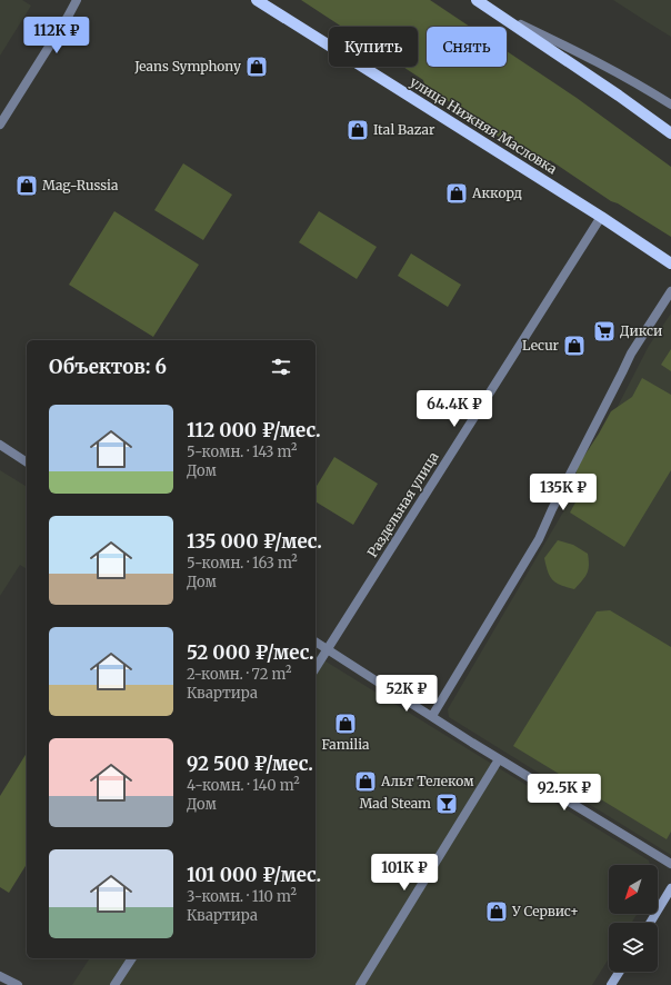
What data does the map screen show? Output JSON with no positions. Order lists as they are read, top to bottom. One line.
{"streets":{"main road":["улица Нижняя Масловка"],"street":["Раздельная улица"]},"crossings":[["улица Нижняя Масловка","Раздельная улица"]],"places":{"shop":["Jeans Symphony","Ital Bazar","Mag-Russia","Аккорд","Lecur","Familia","Альт Телеком","У Сервис+"],"supermarket":["Дикси"],"bar":["Mad Steam"]},"north":"bottom left","page":{"price":["112K ₽","64.4K ₽","135K ₽","52K ₽","92.5K ₽","101K ₽"],"chip":["Купить","Снять"],"heading":"Объектов: 6","list":[{"name":"112 000 ₽/мес.","note":"5-комн. · 143 m² · Дом"},{"name":"135 000 ₽/мес.","note":"5-комн. · 163 m² · Дом"},{"name":"52 000 ₽/мес.","note":"2-комн. · 72 m² · Квартира"},{"name":"92 500 ₽/мес.","note":"4-комн. · 140 m² · Дом"},{"name":"101 000 ₽/мес.","note":"3-комн. · 110 m² · Квартира"}]}}
